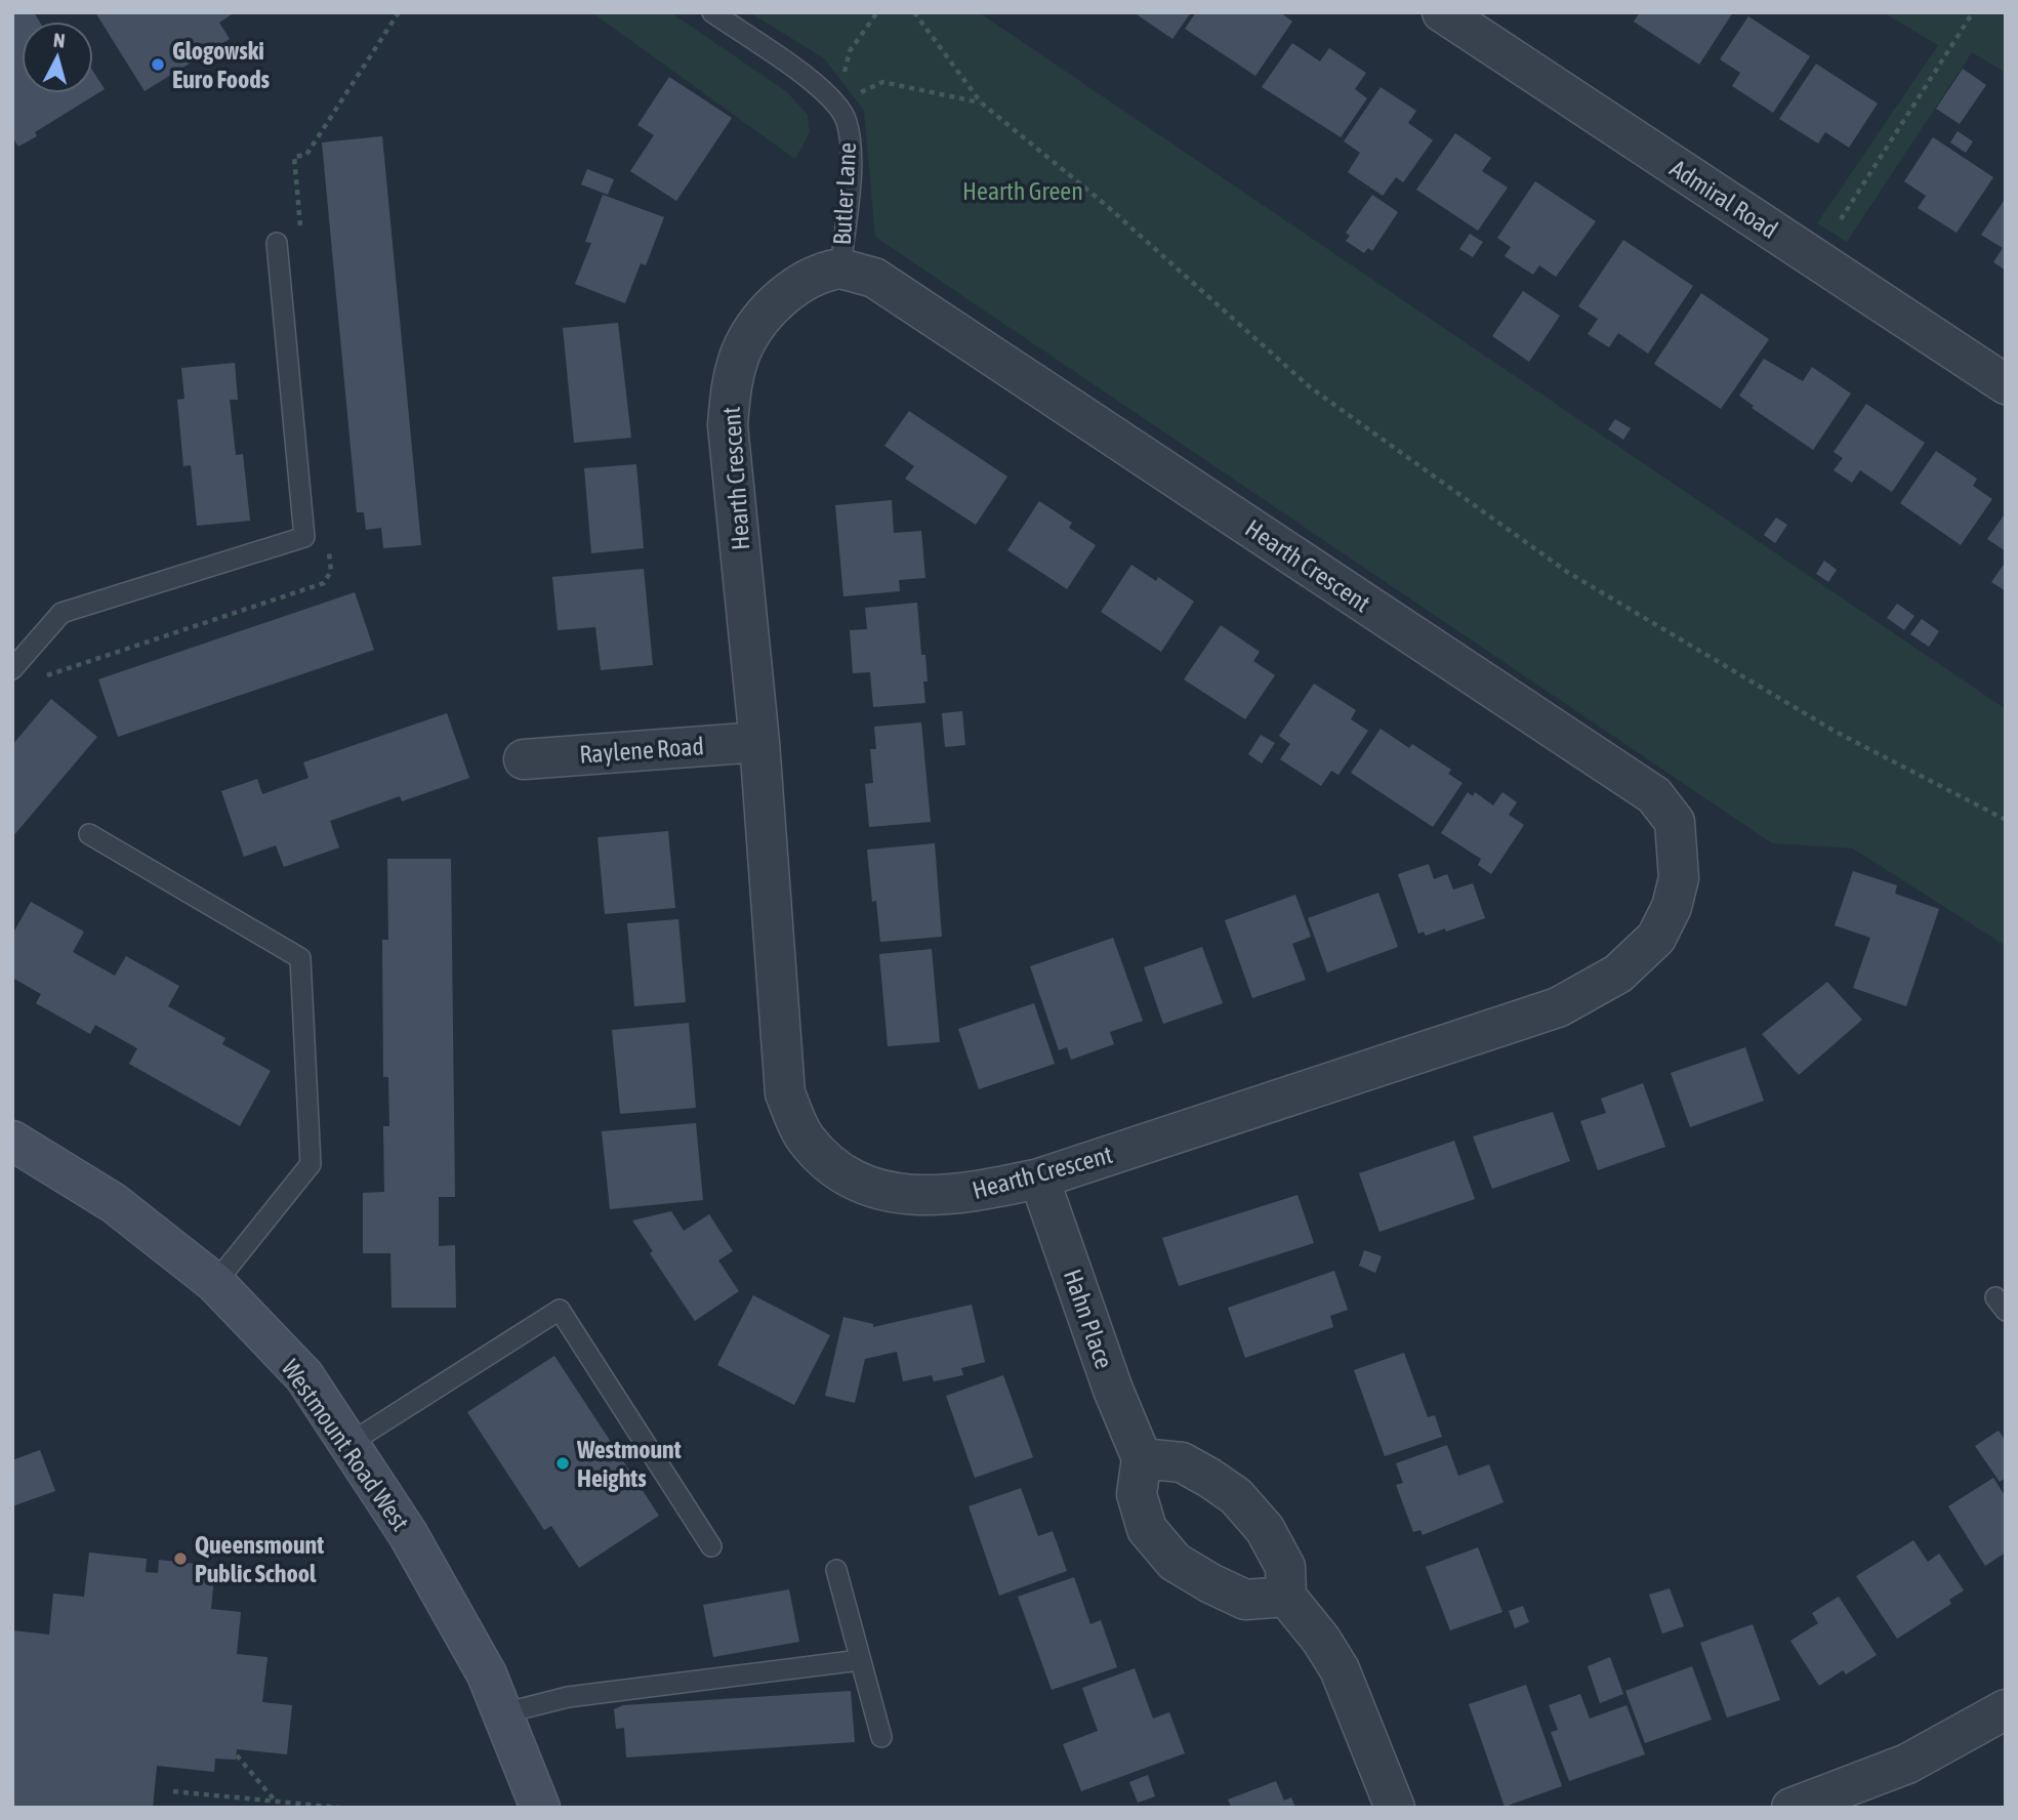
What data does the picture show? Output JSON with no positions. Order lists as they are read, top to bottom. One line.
{"streets":{"main road":["Westmount Road West"],"street":["Admiral Road","Hearth Crescent","Raylene Road","Hahn Place"],"lane":["Butler Lane"]},"crossings":[["Butler Lane","Hearth Crescent"],["Hearth Crescent","Raylene Road"],["Hearth Crescent","Hahn Place"]],"parks":["Hearth Green"],"places":["Glogowski Euro Foods","Westmount Heights","Queensmount Public School"],"north":"top"}
